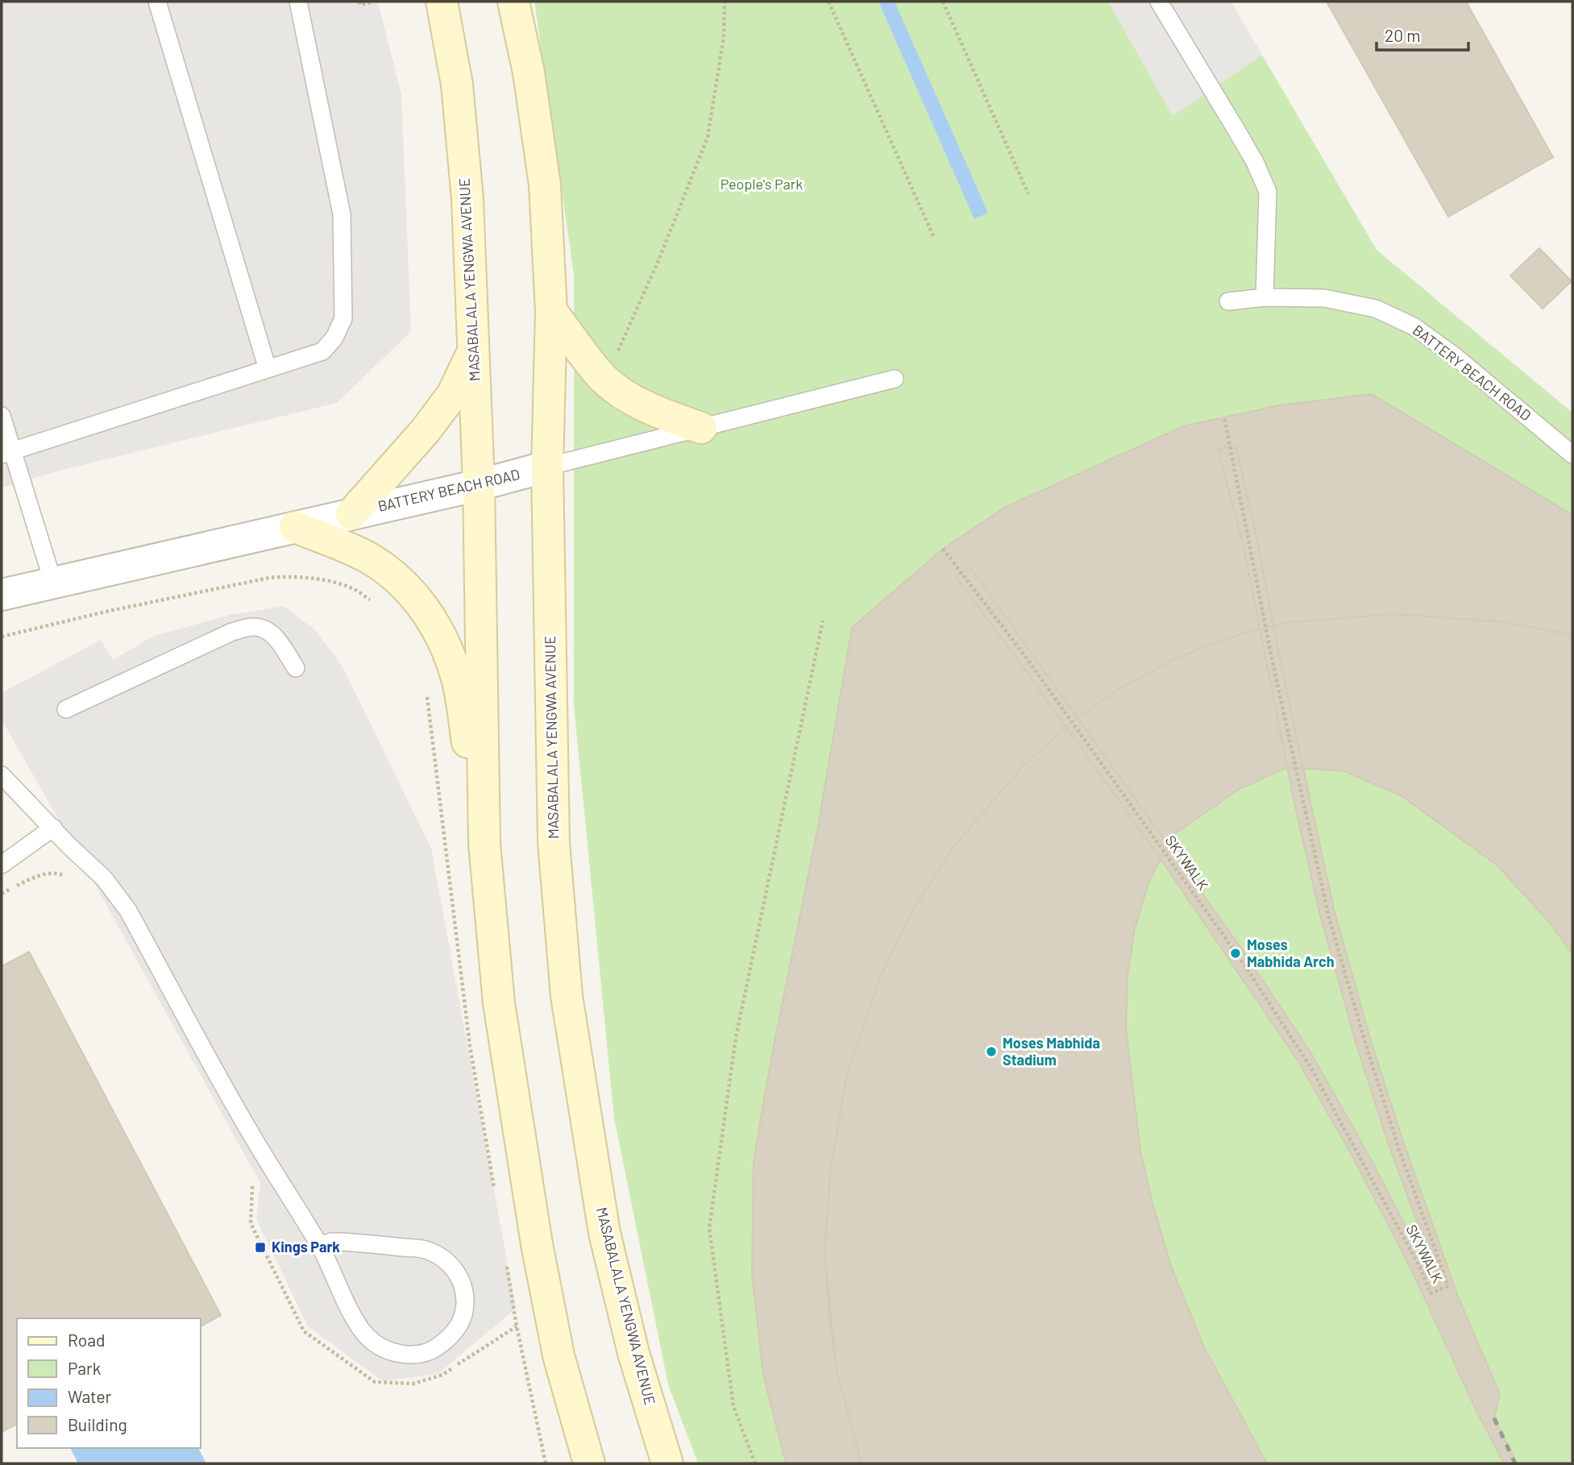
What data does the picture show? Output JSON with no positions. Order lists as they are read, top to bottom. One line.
{"streets":{"main road":["MASABALALA YENGWA AVENUE"],"street":["BATTERY BEACH ROAD"],"path":["SKYWALK"]},"crossings":[["MASABALALA YENGWA AVENUE","BATTERY BEACH ROAD"]],"parks":["People's Park"],"places":{"other":["Moses Mabhida Arch","Moses Mabhida Stadium"],"transit":["Kings Park"]},"legend":["Road","Park","Water","Building"],"scale_bar":"20 m"}
